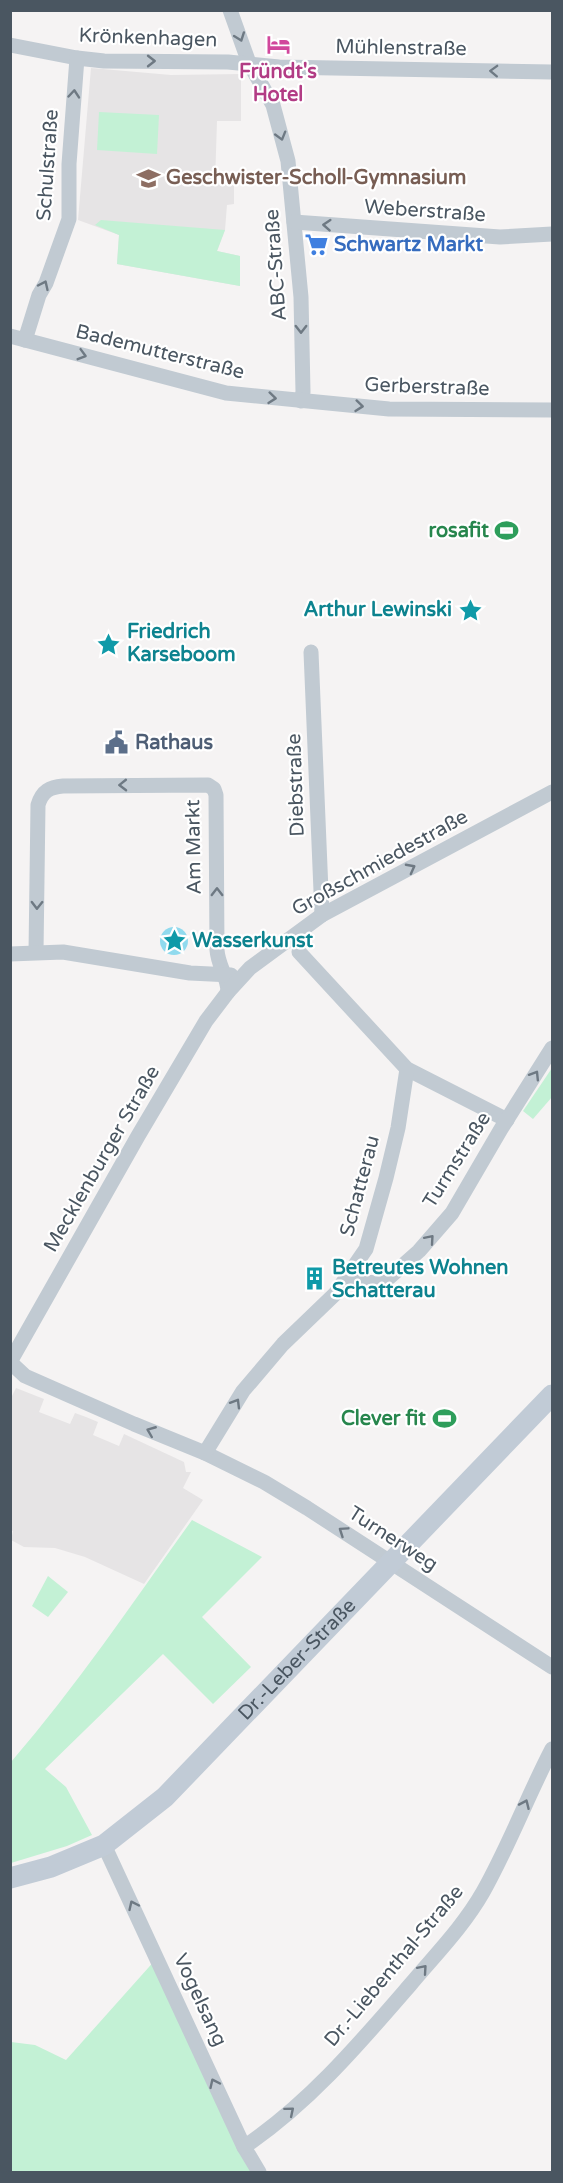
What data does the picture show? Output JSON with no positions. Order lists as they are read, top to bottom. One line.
{"streets":{"main road":["Dr.-Leber-Straße"],"street":["Krönkenhagen","Mühlenstraße","Schulstraße","Weberstraße","ABC-Straße","Bademutterstraße","Gerberstraße","Diebstraße","Am Markt","Großschmiedestraße","Mecklenburger Straße","Turmstraße","Schatterau","Turnerweg","Dr.-Liebenthal-Straße","Vogelsang"]},"crossings":[["Krönkenhagen","Mühlenstraße"],["Krönkenhagen","Schulstraße"],["Krönkenhagen","ABC-Straße"],["Mühlenstraße","ABC-Straße"],["Schulstraße","Bademutterstraße"],["Weberstraße","ABC-Straße"],["ABC-Straße","Bademutterstraße"],["ABC-Straße","Gerberstraße"],["Bademutterstraße","Gerberstraße"],["Diebstraße","Großschmiedestraße"],["Großschmiedestraße","Mecklenburger Straße"],["Mecklenburger Straße","Turnerweg"],["Turmstraße","Schatterau"],["Schatterau","Turnerweg"],["Turnerweg","Dr.-Leber-Straße"],["Dr.-Leber-Straße","Vogelsang"],["Dr.-Liebenthal-Straße","Vogelsang"]],"one_way":["Krönkenhagen","Mühlenstraße","Schulstraße","Weberstraße","ABC-Straße","Bademutterstraße","Gerberstraße","Großschmiedestraße","Turmstraße","Schatterau","Turnerweg","Dr.-Liebenthal-Straße","Vogelsang"],"places":{"hotel":["Fründt's Hotel"],"school or university":["Geschwister-Scholl-Gymnasium"],"supermarket":["Schwartz Markt"],"sports":["rosafit","Clever fit"],"place":["Arthur Lewinski","Friedrich Karseboom","Wasserkunst"],"public building":["Rathaus"],"building":["Betreutes Wohnen Schatterau"]}}
